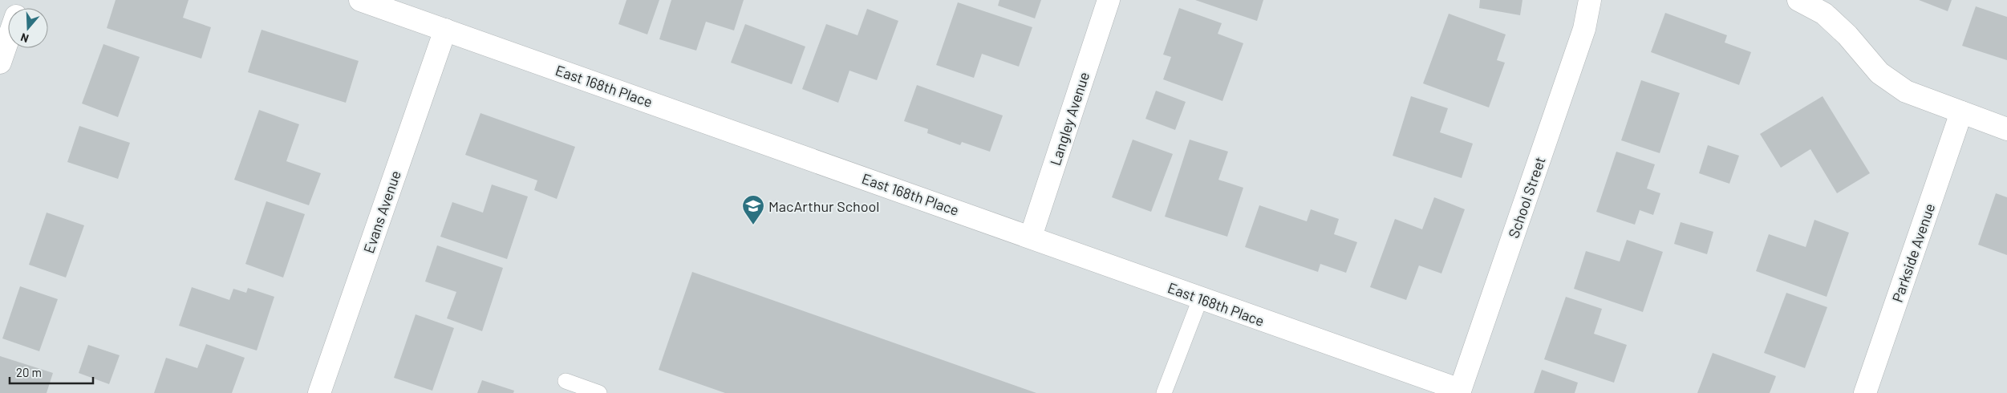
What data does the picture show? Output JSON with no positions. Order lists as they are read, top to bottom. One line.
{"streets":{"street":["East 168th Place","Langley Avenue","School Street","Evans Avenue","Parkside Avenue"]},"crossings":[["East 168th Place","Langley Avenue"],["East 168th Place","School Street"],["East 168th Place","Evans Avenue"]],"places":{"school or university":["MacArthur School"]},"scale_bar":"20 m","north":"bottom"}
